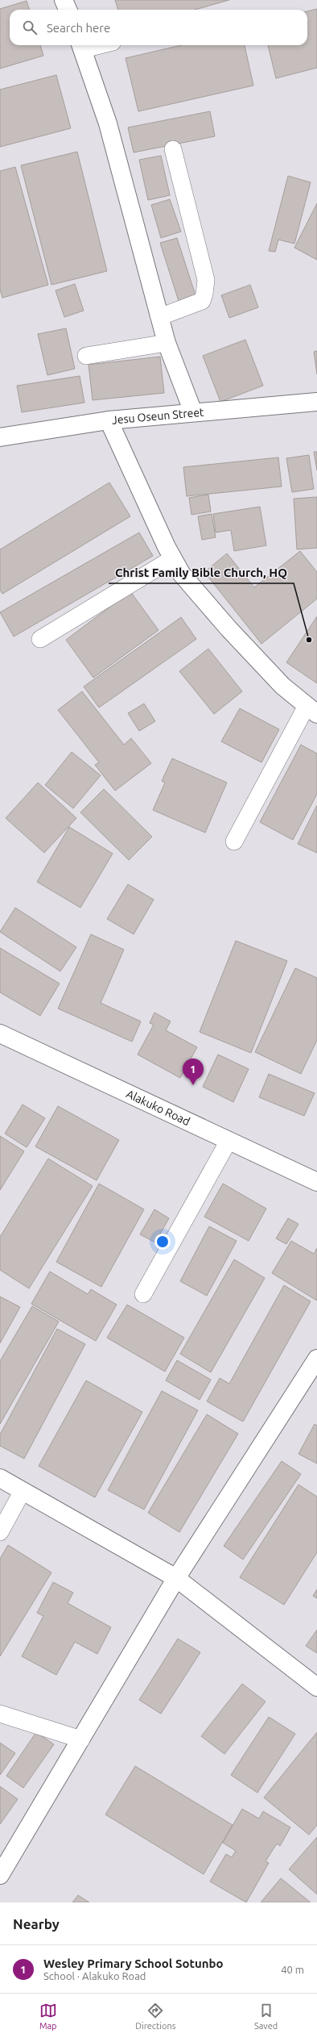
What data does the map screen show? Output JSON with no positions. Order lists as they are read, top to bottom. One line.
{"streets":{"street":["Jesu Oseun Street","Alakuko Road"]},"places":["Christ Family Bible Church, HQ"],"page":{"search":"Search here","pins":"1","heading":"Nearby","list":[{"mark":"1","name":"Wesley Primary School Sotunbo","note":"School · Alakuko Road","value":"40 m"}],"nav":["Map","Directions","Saved"]}}
